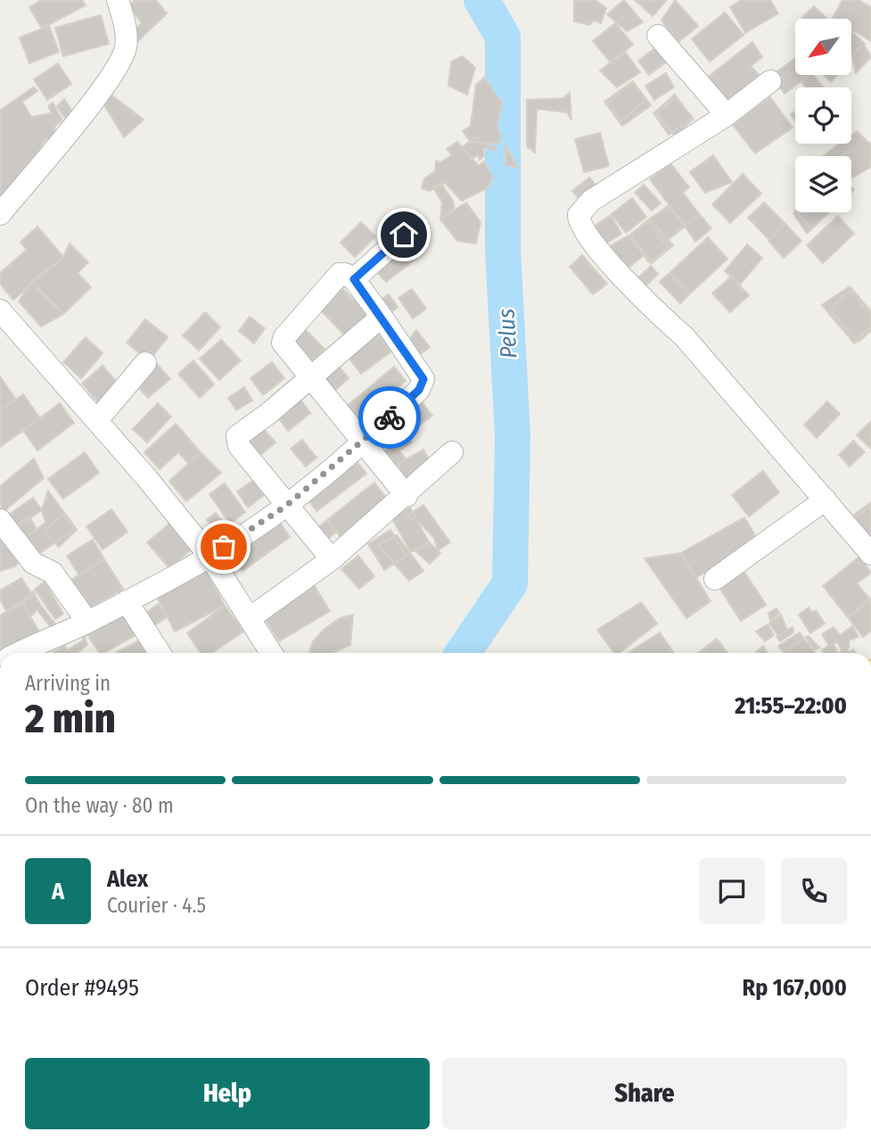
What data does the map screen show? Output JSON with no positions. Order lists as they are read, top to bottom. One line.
{"water":["Pelus"],"north":"bottom left","page":{"heading":["2 min","Arriving in","21:55–22:00"],"panel":["Alex","Courier · 4.5","Order #9495","Rp 167,000"],"bar":"On the way · 80 m","round":"A","buttons":["Help","Share"]}}
